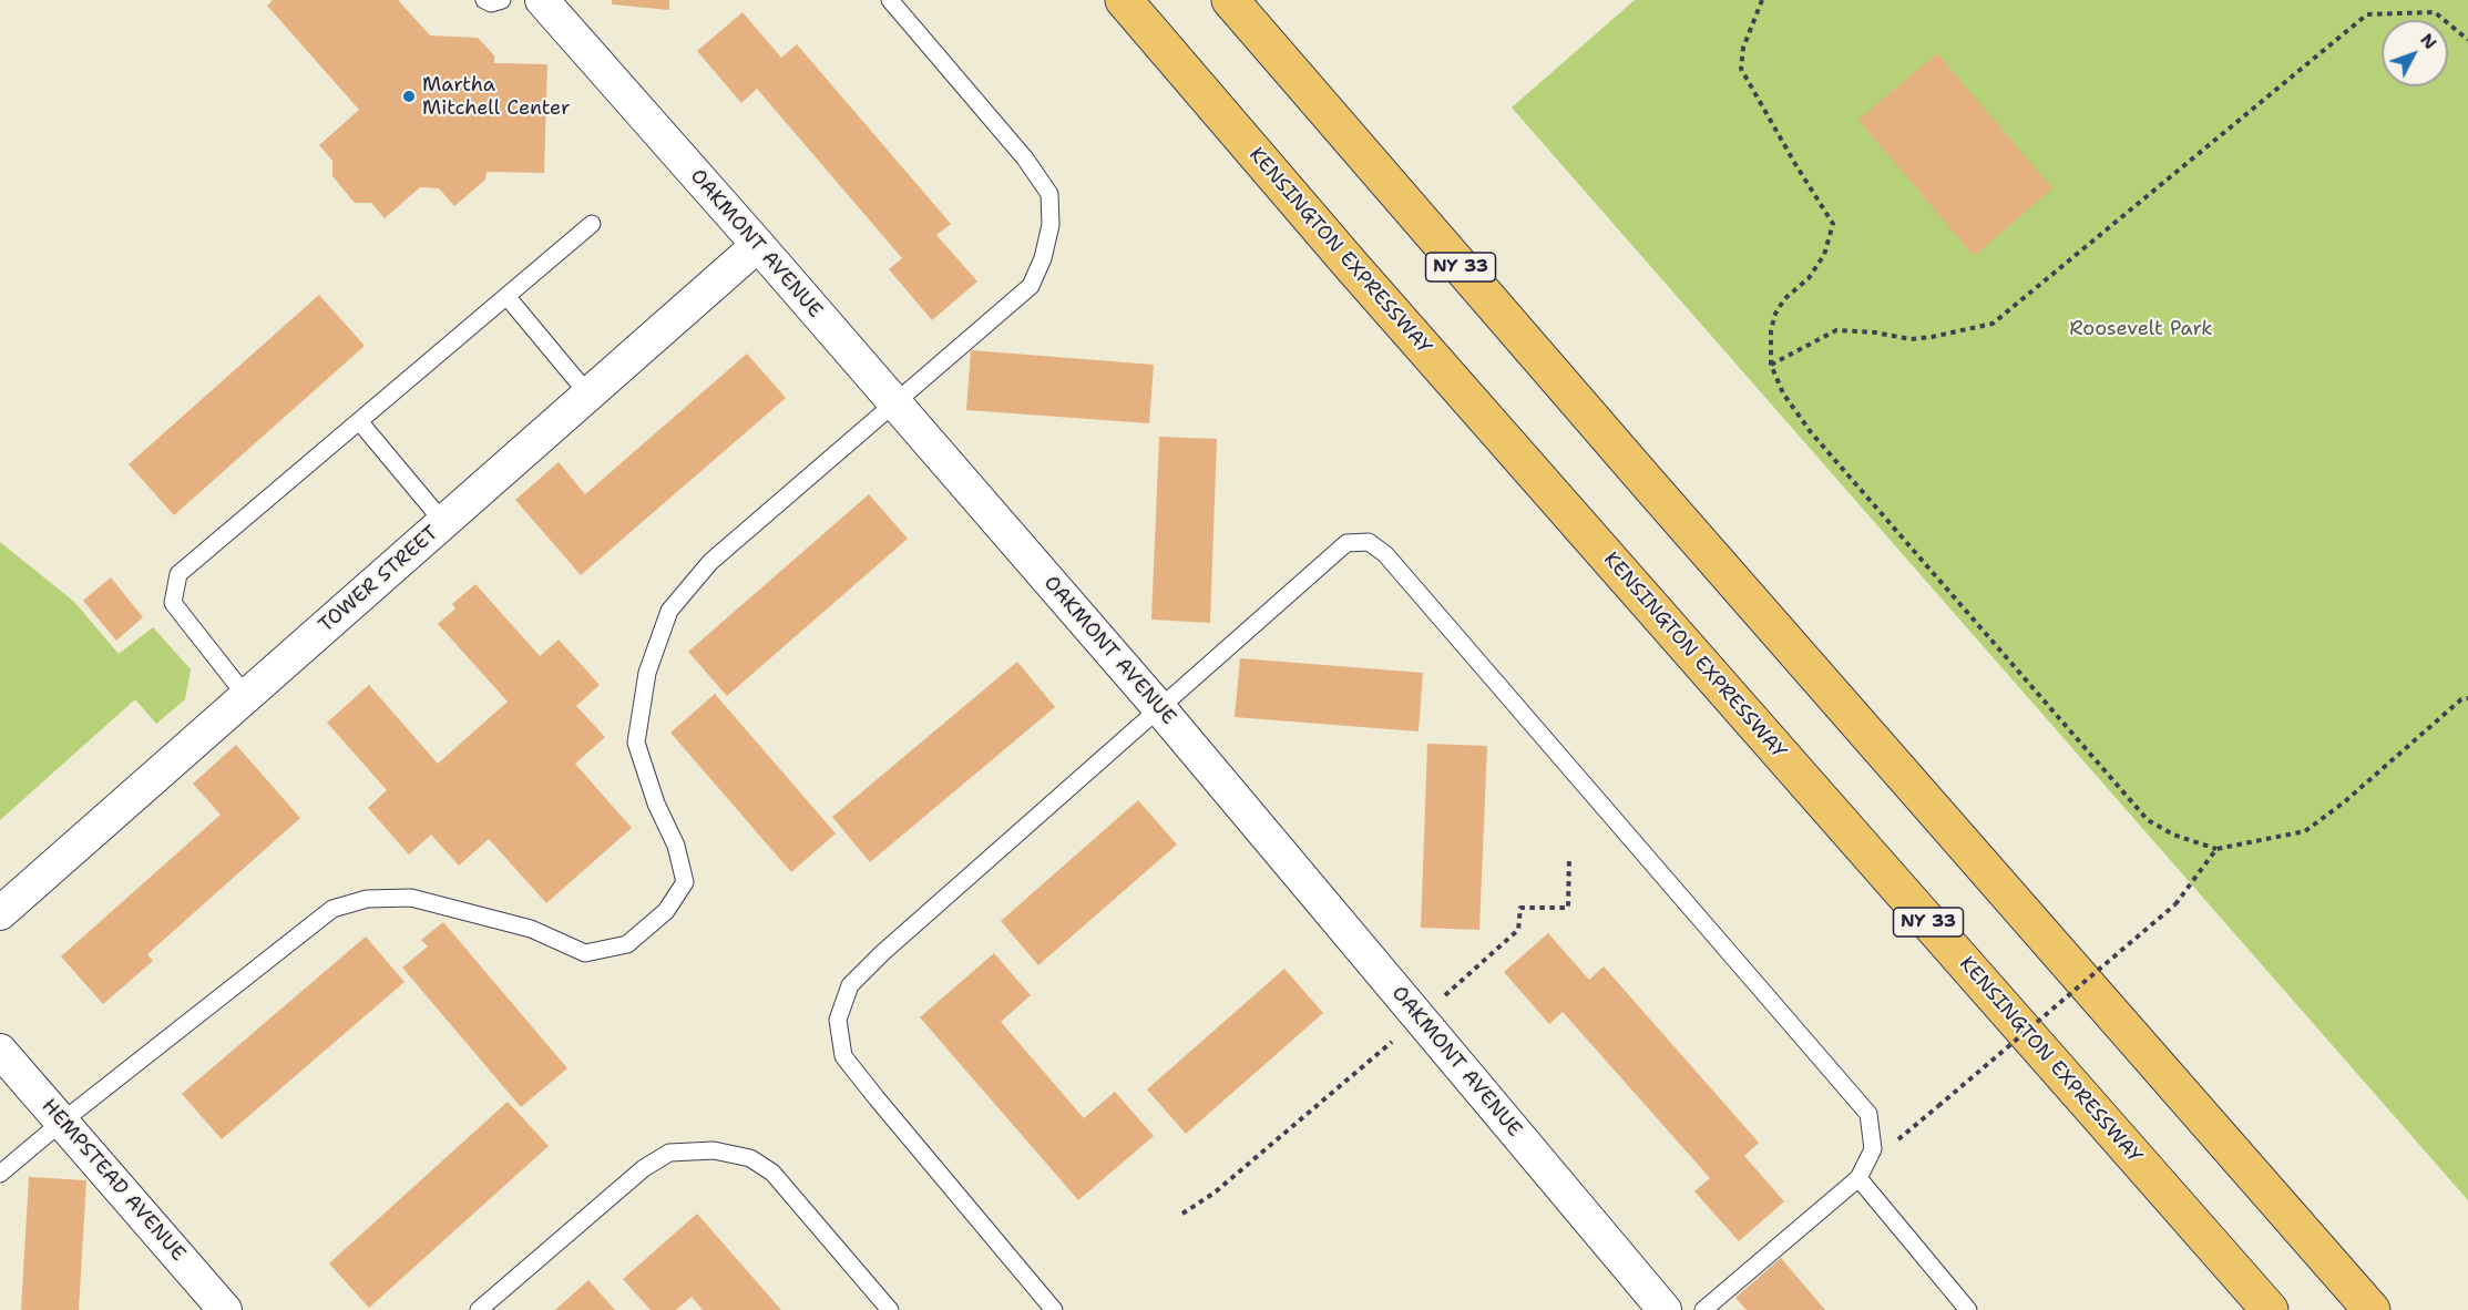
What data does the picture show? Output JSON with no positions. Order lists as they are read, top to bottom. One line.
{"streets":{"highway":["KENSINGTON EXPRESSWAY","NY 33"],"street":["OAKMONT AVENUE","TOWER STREET","HEMPSTEAD AVENUE"]},"crossings":[["OAKMONT AVENUE","TOWER STREET"]],"parks":["Roosevelt Park"],"places":["Martha Mitchell Center"],"north":"top right"}
